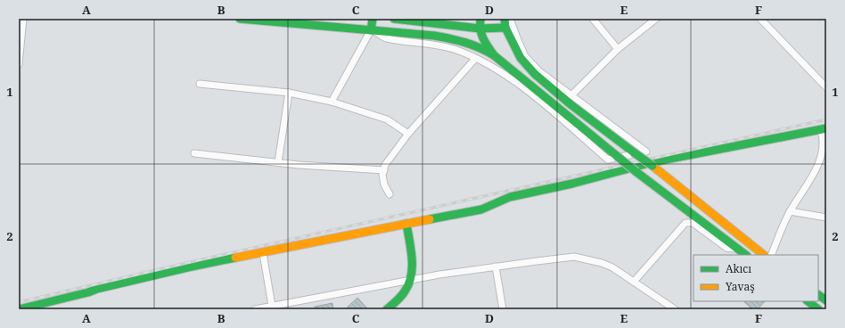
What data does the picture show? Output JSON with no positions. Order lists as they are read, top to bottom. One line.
{"legend":["Akıcı","Yavaş"],"grid":{"columns":["A","B","C","D","E","F"],"rows":["1","2"]}}
